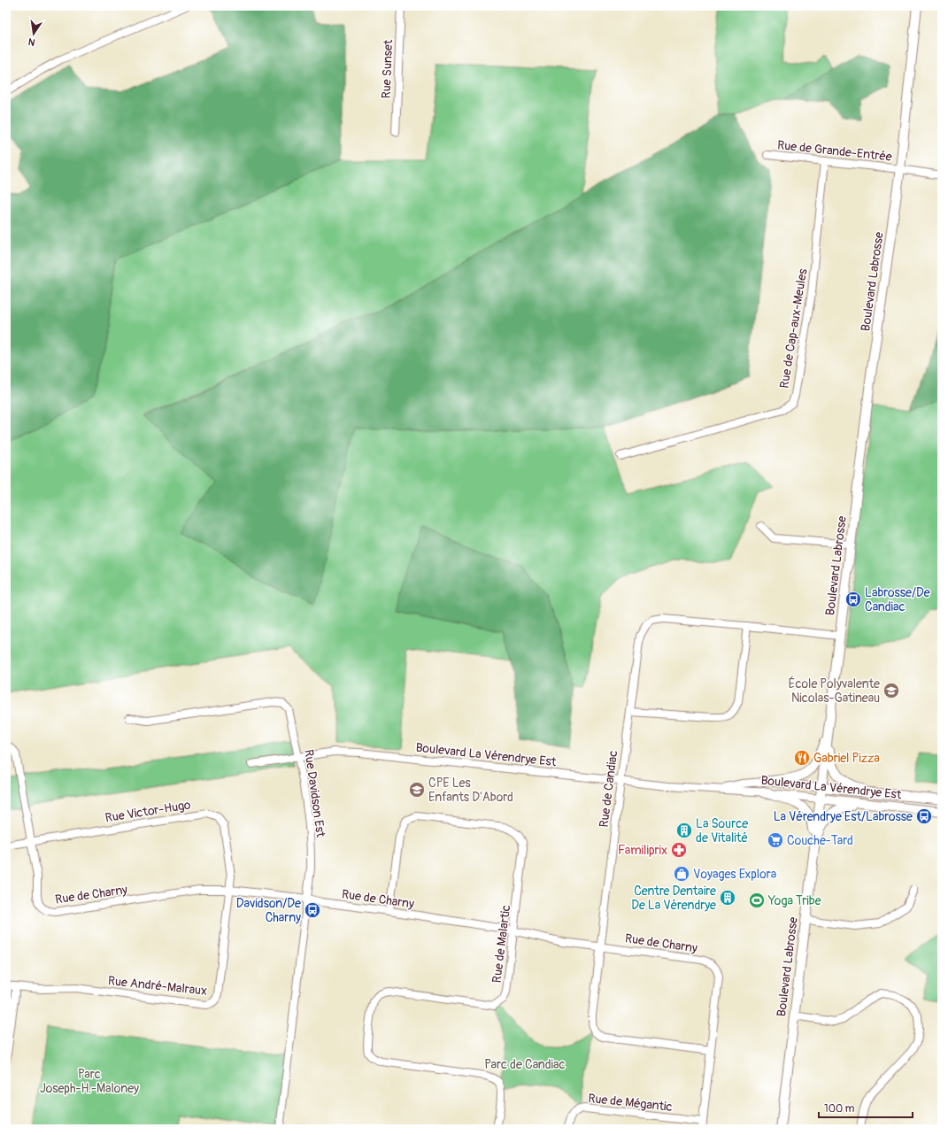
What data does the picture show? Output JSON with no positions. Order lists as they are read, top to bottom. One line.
{"streets":{"main road":["Boulevard Labrosse","Boulevard La Vérendrye Est"],"street":["Rue Sunset","Rue de Grande-Entrée","Rue de Cap-aux-Meules","Rue de Candiac","Rue Davidson Est","Rue Victor-Hugo","Rue de Charny","Rue de Malartic","Rue André-Malraux","Rue de Mégantic"]},"crossings":[["Rue de Grande-Entrée","Boulevard Labrosse"],["Rue de Grande-Entrée","Rue de Cap-aux-Meules"],["Boulevard Labrosse","Boulevard La Vérendrye Est"],["Boulevard Labrosse","Rue de Candiac"],["Boulevard La Vérendrye Est","Rue de Candiac"],["Boulevard La Vérendrye Est","Rue Davidson Est"],["Rue de Candiac","Rue de Charny"],["Rue Davidson Est","Rue de Charny"],["Rue Victor-Hugo","Rue de Charny"],["Rue Victor-Hugo","Rue André-Malraux"],["Rue de Charny","Rue de Malartic"],["Rue de Charny","Rue André-Malraux"],["Rue de Charny","Rue de Mégantic"]],"parks":["Parc de Candiac","Parc Joseph-H.-Maloney"],"places":{"bus stop":["Labrosse/De Candiac","La Vérendrye Est/Labrosse","Davidson/De Charny"],"school or university":["École Polyvalente Nicolas-Gatineau","CPE Les Enfants D'Abord"],"restaurant":["Gabriel Pizza"],"building":["La Source de Vitalité","Centre Dentaire De La Vérendrye"],"supermarket":["Couche-Tard"],"pharmacy":["Familiprix"],"shop":["Voyages Explora"],"sports":["Yoga Tribe"]},"scale_bar":"100 m","north":"bottom"}
